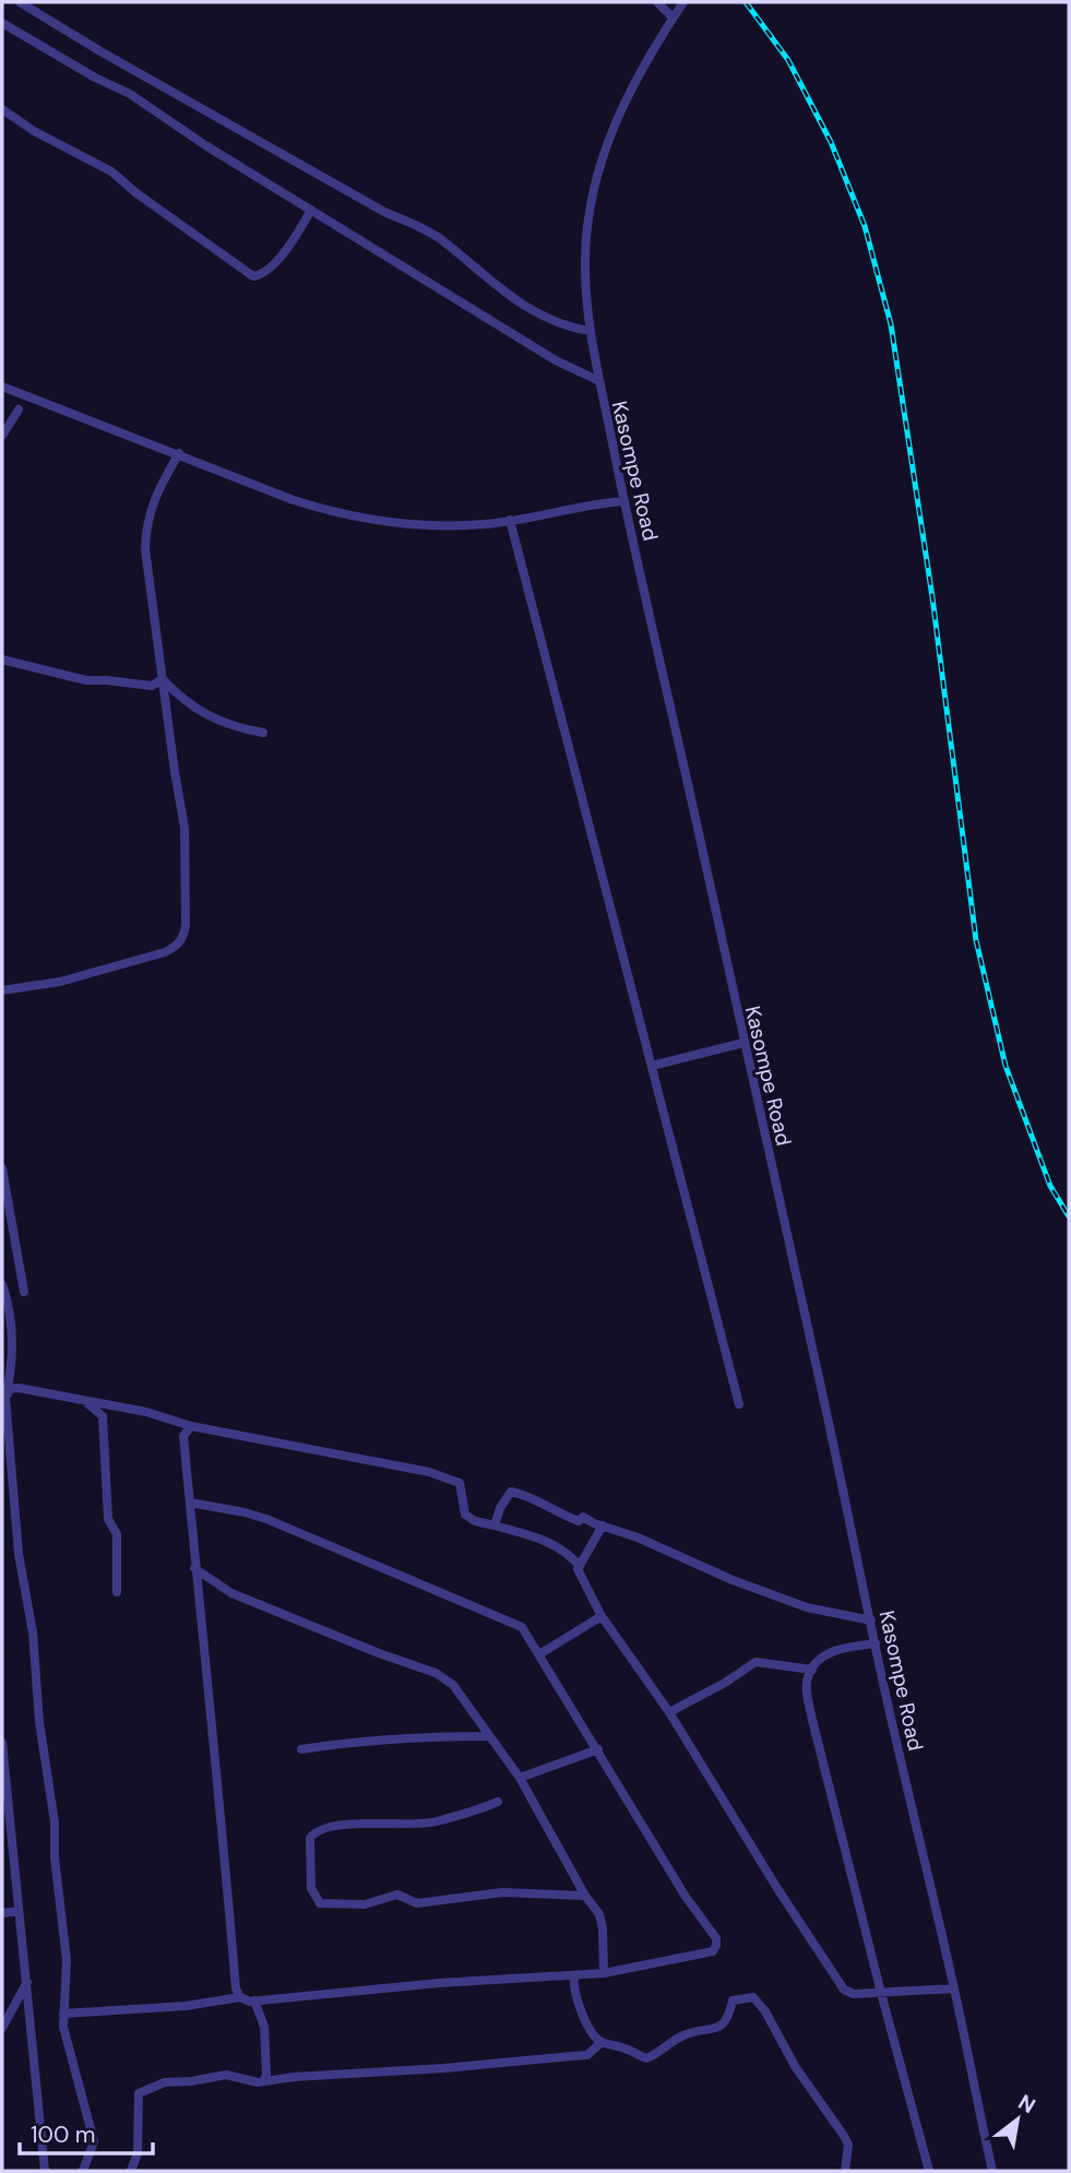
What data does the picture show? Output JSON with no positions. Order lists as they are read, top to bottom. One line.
{"streets":{"street":["Kasompe Road"]},"scale_bar":"100 m","north":"top right"}
